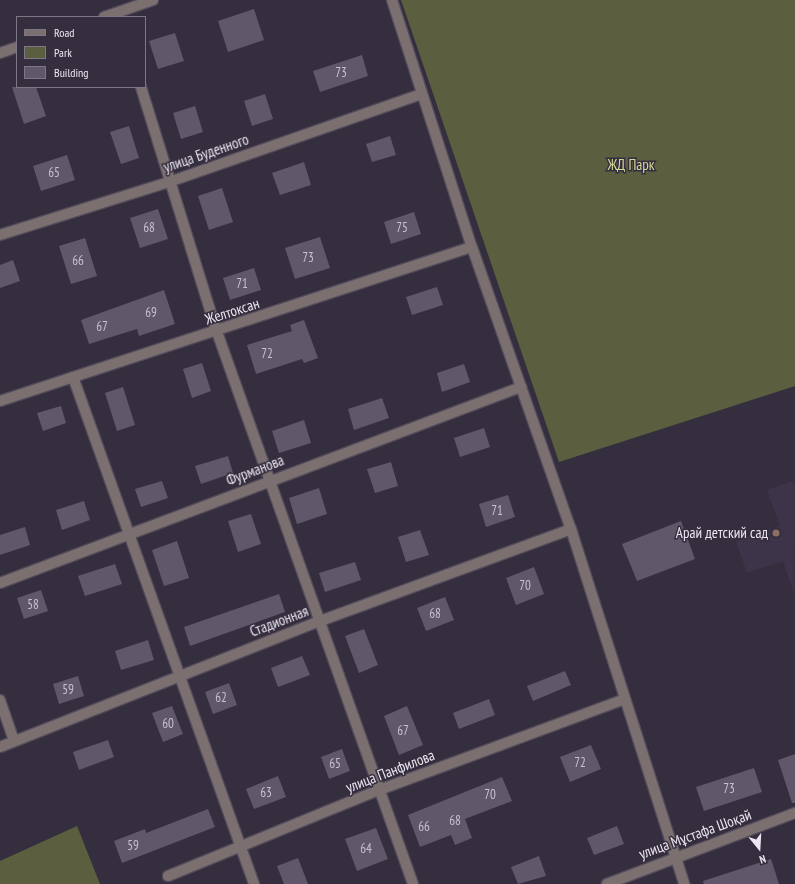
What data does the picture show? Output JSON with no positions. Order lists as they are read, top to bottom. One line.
{"streets":{"street":["улица Буденного","Желтоксан","Фурманова","Стадионная","улица Панфилова","улица Мұстафа Шоқай"]},"parks":["ЖД Парк"],"places":["Арай детский сад"],"house_numbers":["73","65","68","75","73","66","71","69","67","72","71","70","58","68","59","62","60","67","72","65","73","63","70","68","66","59","64"],"legend":["Road","Park","Building"],"north":"bottom"}
